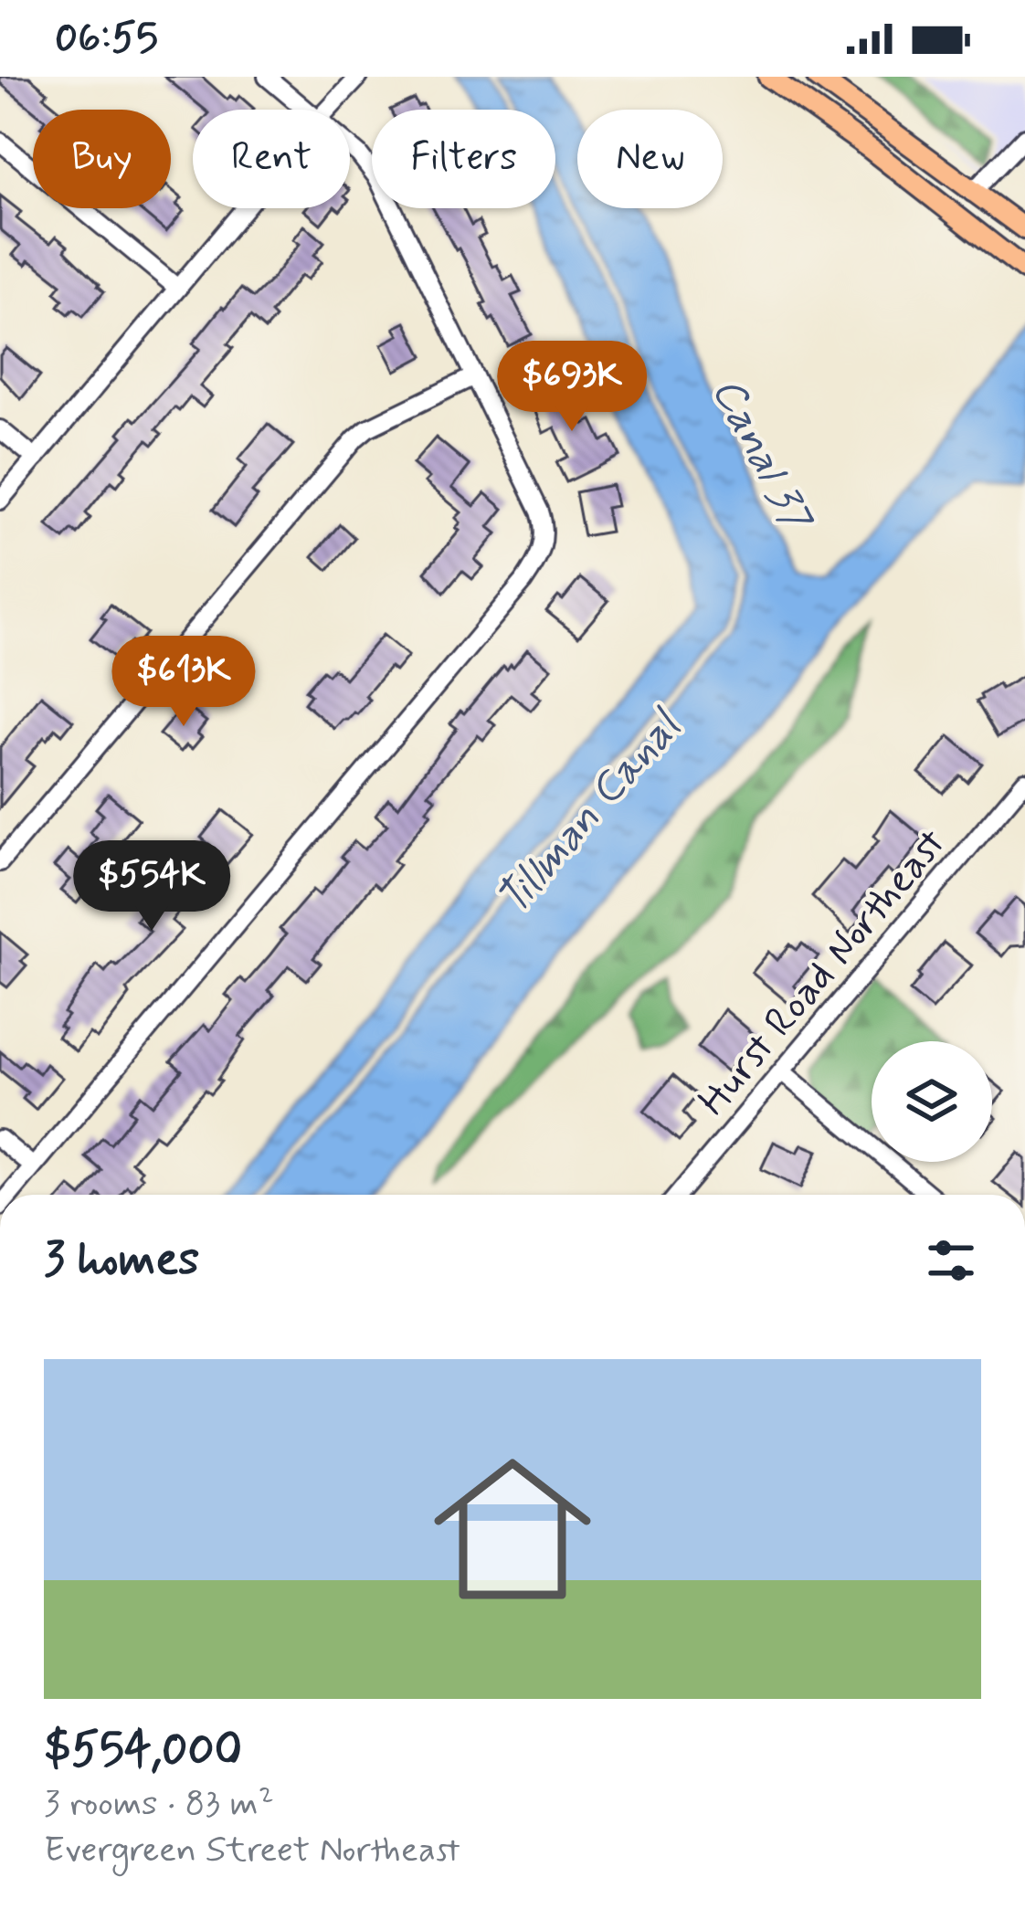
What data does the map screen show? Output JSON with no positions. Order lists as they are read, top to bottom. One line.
{"streets":{"street":["Hurst Road Northeast"]},"water":["Canal 37","Tillman Canal"],"page":{"status":"06:55","chip":["Buy","Rent","Filters","New"],"price":["$693K","$613K","$554K"],"heading":"3 homes","list":[{"name":"$554,000","note":"3 rooms · 83 m² · Evergreen Street Northeast"}]}}
